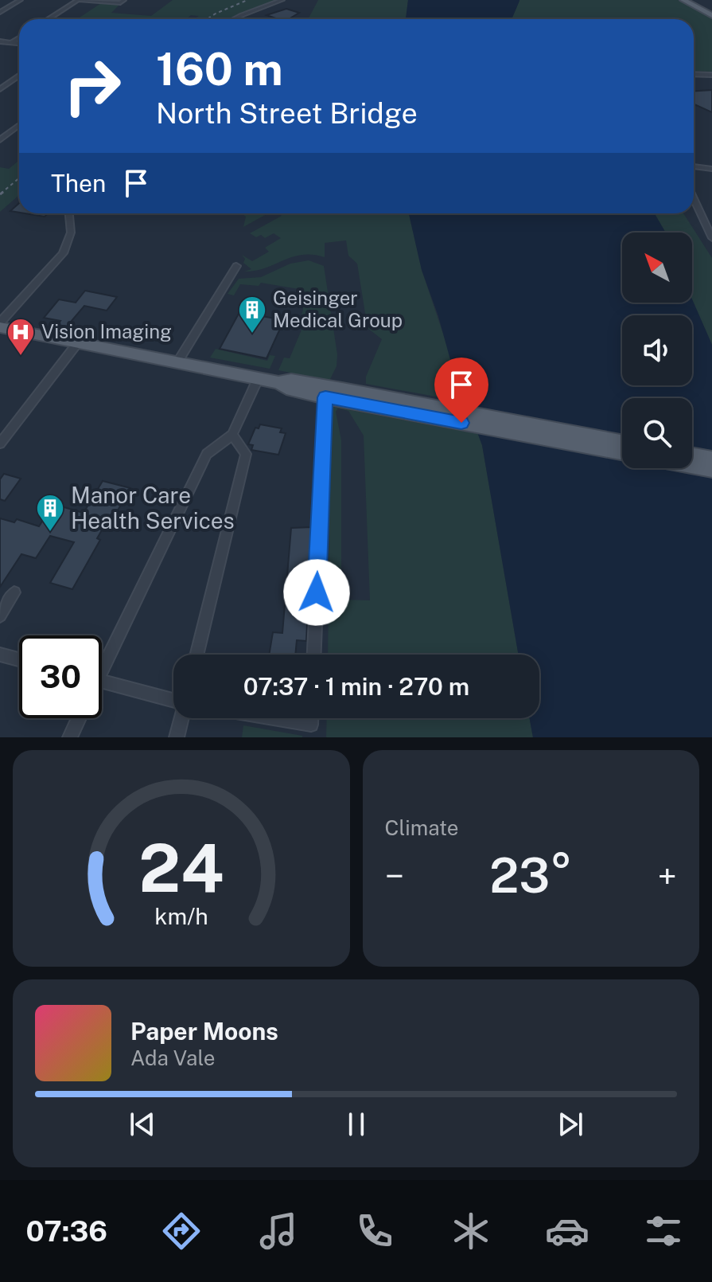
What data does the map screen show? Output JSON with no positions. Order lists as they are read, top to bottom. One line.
{"places":{"building":["Geisinger Medical Group","Manor Care Health Services"],"hospital":["Vision Imaging"]},"north":"top left","page":{"turn":["160 m","North Street Bridge"],"then":"Then","limit":"30","trip":"07:37 · 1 min · 270 m","tile":"Climate","heat":["−","23°","+"],"song":["Paper Moons","Ada Vale"],"tabs":"07:36","gauge":["24","km/h"]}}
